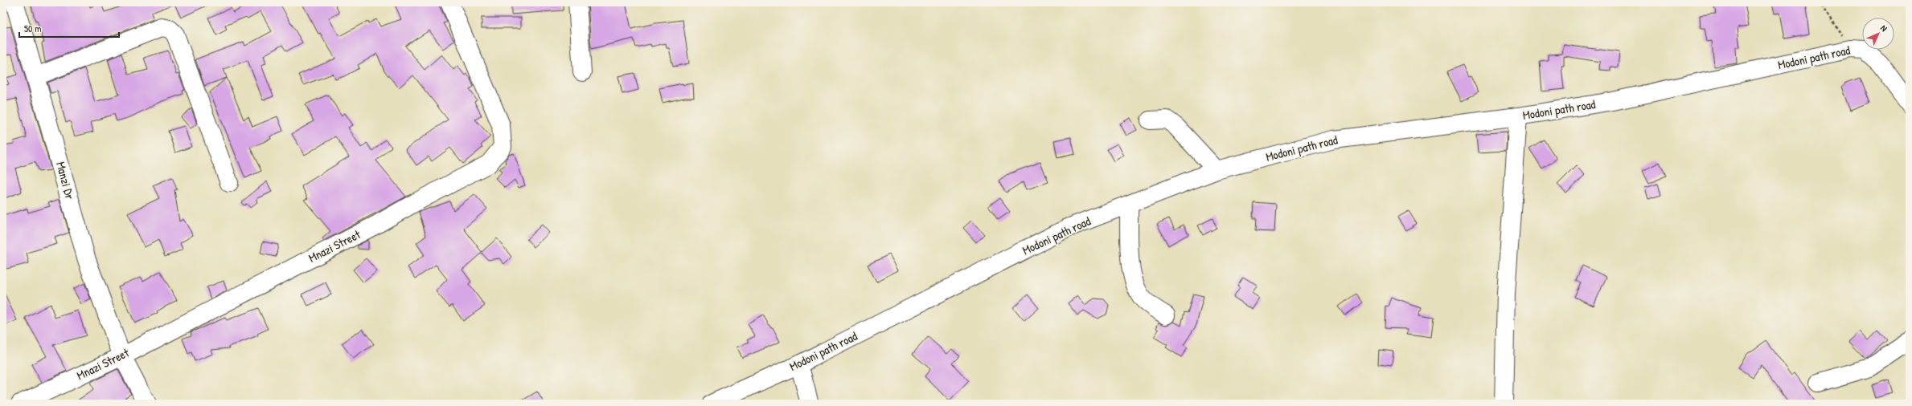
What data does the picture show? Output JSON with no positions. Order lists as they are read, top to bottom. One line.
{"streets":{"street":["Modoni path road","Manzi Dr","Mnazi Street"]},"crossings":[["Manzi Dr","Mnazi Street"]],"scale_bar":"50 m","north":"top right"}
